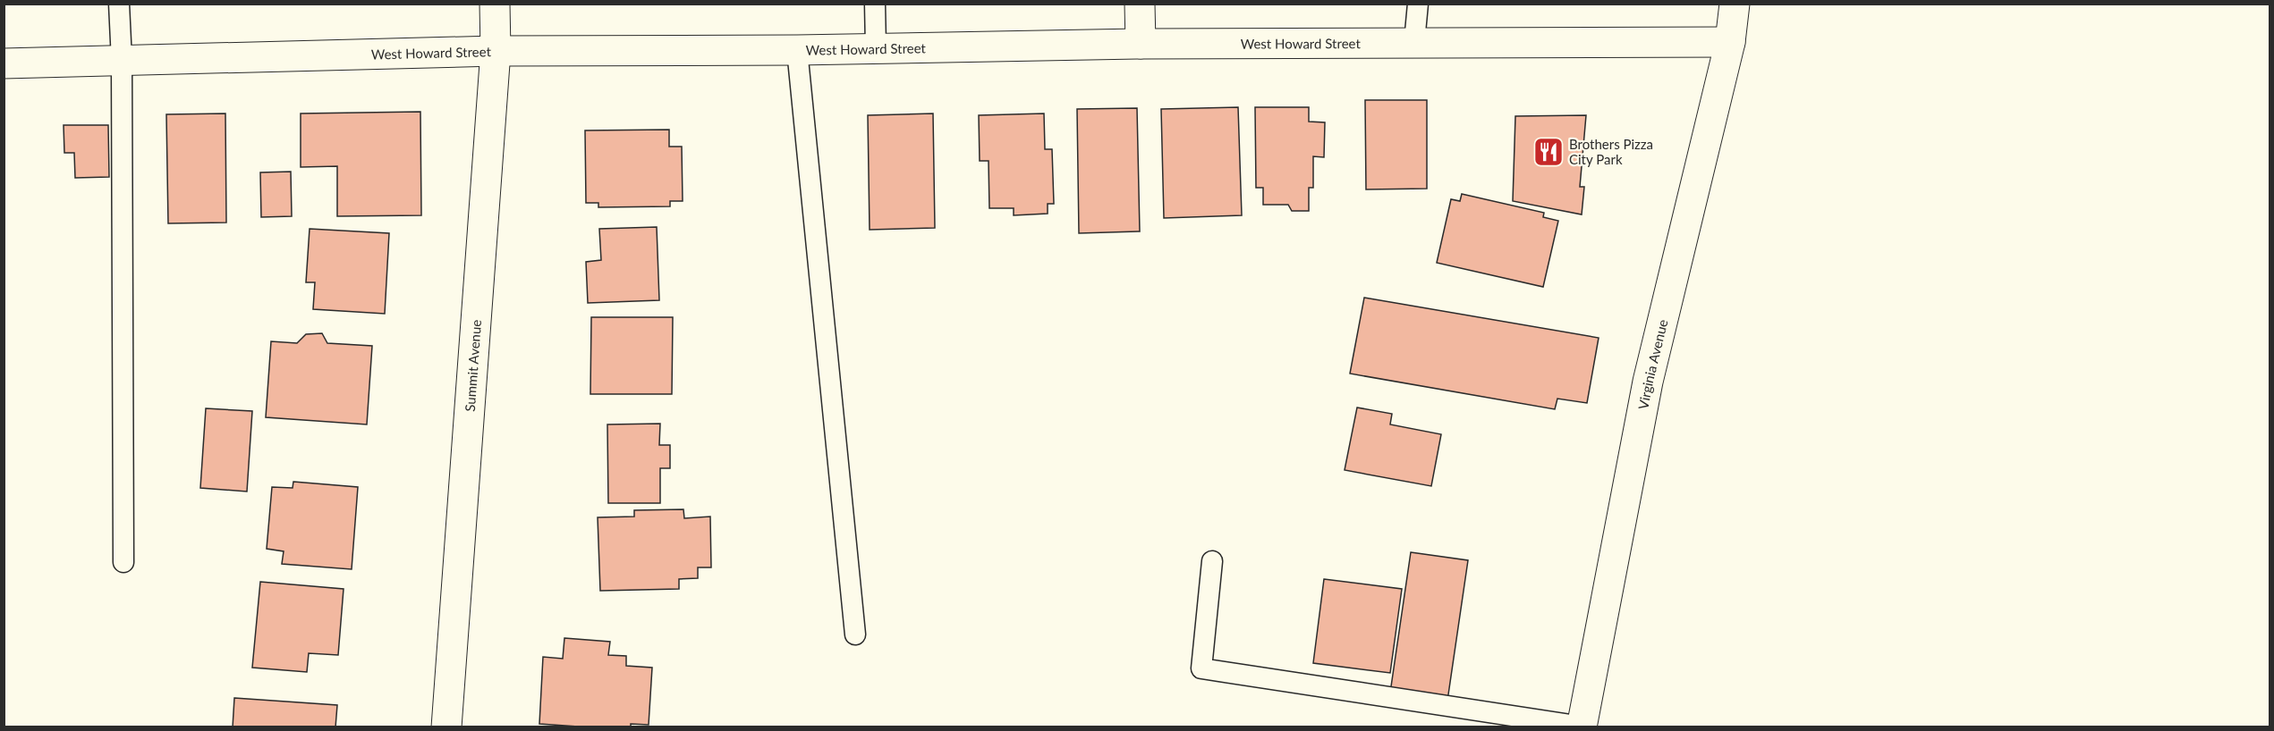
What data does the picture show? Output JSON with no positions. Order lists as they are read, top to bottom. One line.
{"streets":{"street":["West Howard Street","Virginia Avenue","Summit Avenue"]},"crossings":[["West Howard Street","Virginia Avenue"],["West Howard Street","Summit Avenue"]],"places":{"restaurant":["Brothers Pizza City Park"]}}
